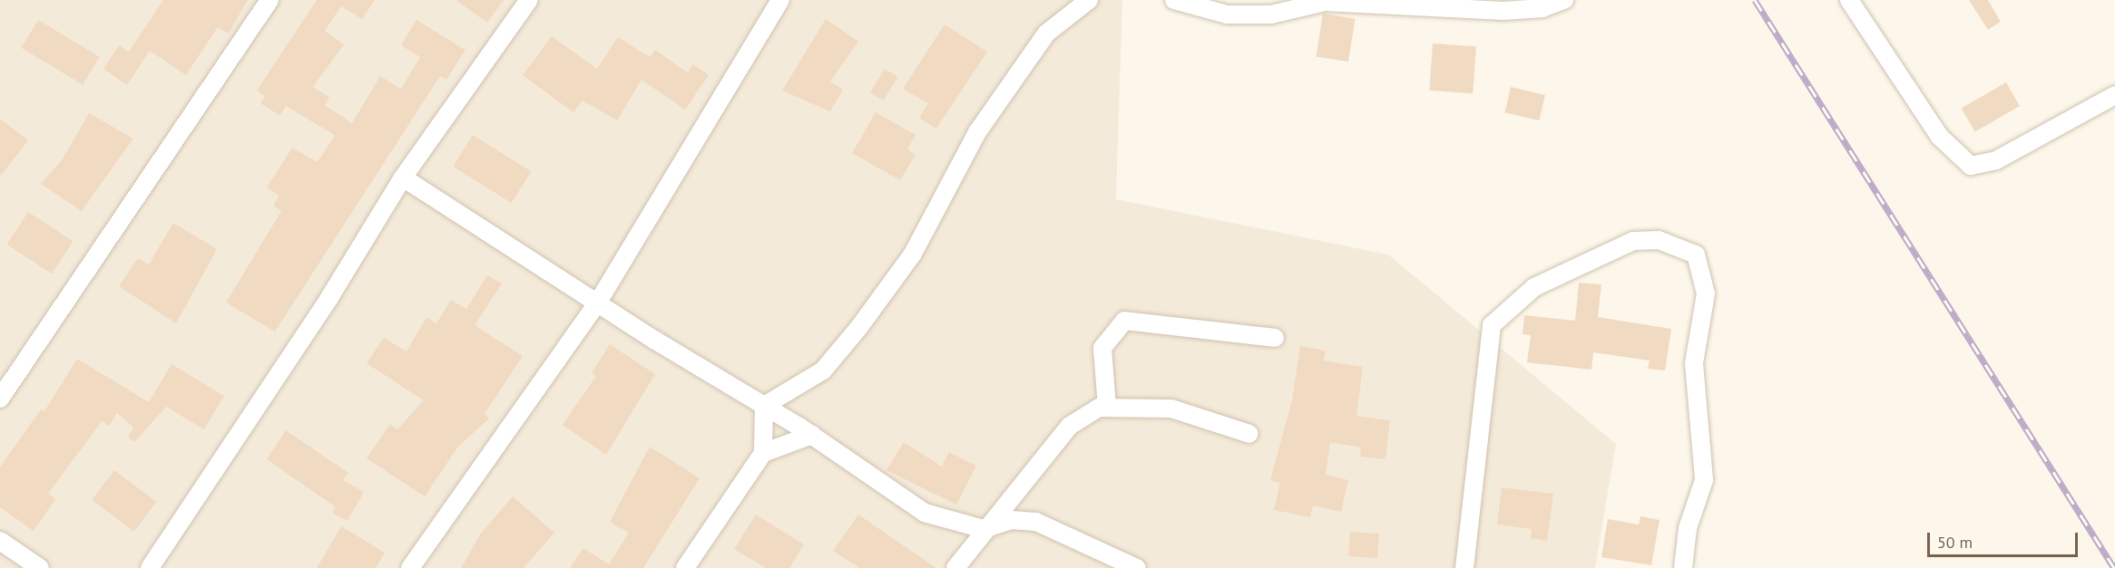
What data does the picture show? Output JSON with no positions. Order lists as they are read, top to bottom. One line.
{"scale_bar":"50 m"}
